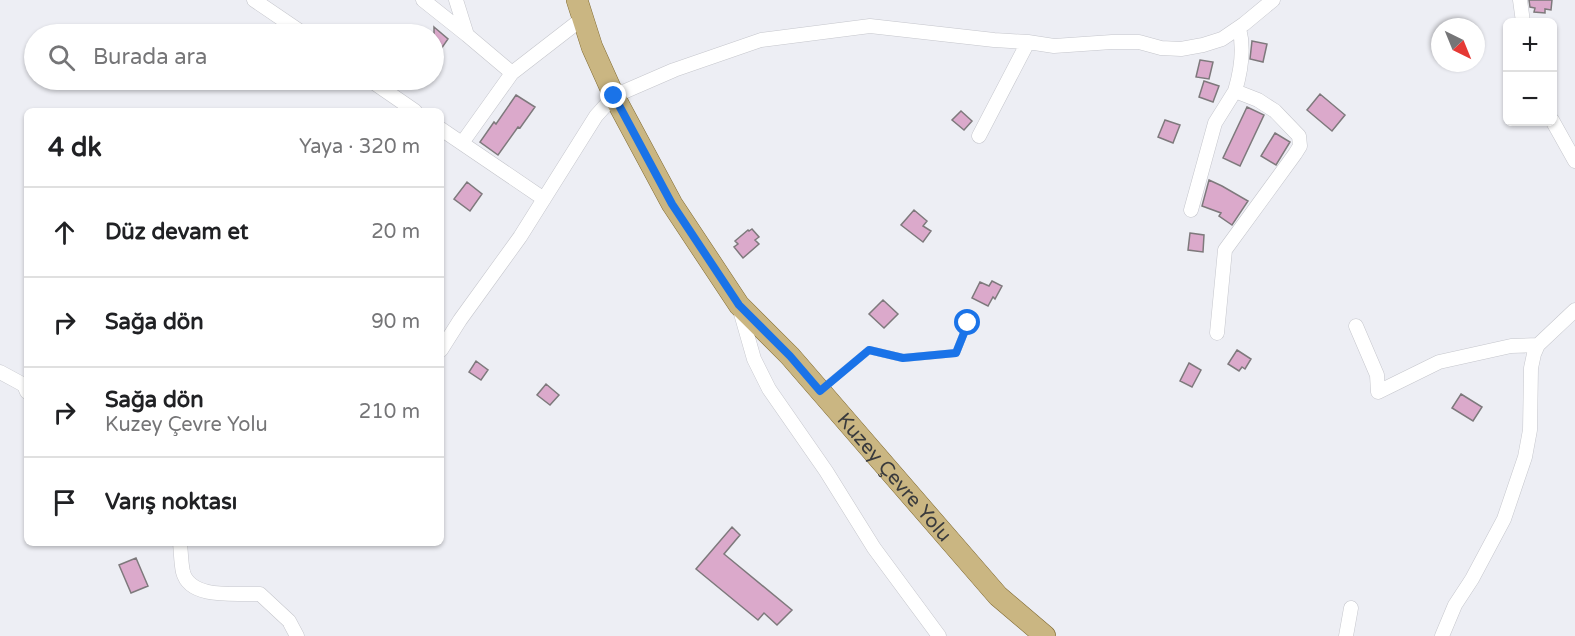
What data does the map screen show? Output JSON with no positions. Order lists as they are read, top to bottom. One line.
{"streets":{"main road":["Kuzey Çevre Yolu"]},"north":"bottom right","page":{"map_buttons":["+","−"],"search":"Burada ara","heading":["4 dk","Yaya · 320 m"],"list":[["Düz devam et","20 m"],["Sağa dön","90 m"],["Sağa dön","Kuzey Çevre Yolu","210 m"],"Varış noktası"]}}
